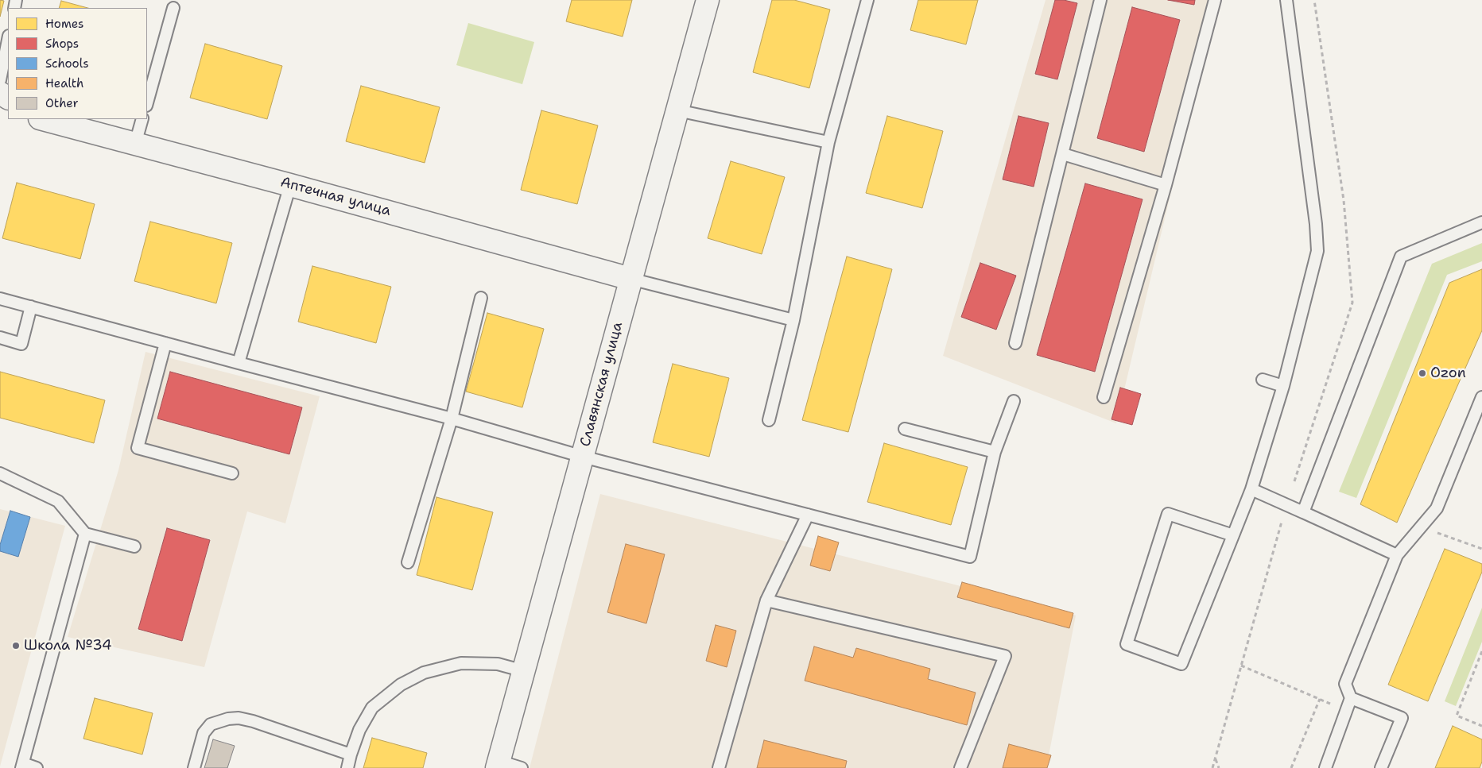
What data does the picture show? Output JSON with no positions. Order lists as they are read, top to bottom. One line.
{"streets":{"street":["Аптечная улица","Славянская улица"]},"crossings":[["Аптечная улица","Славянская улица"]],"places":["Ozon","Школа №34"],"legend":["Homes","Shops","Schools","Health","Other"]}
